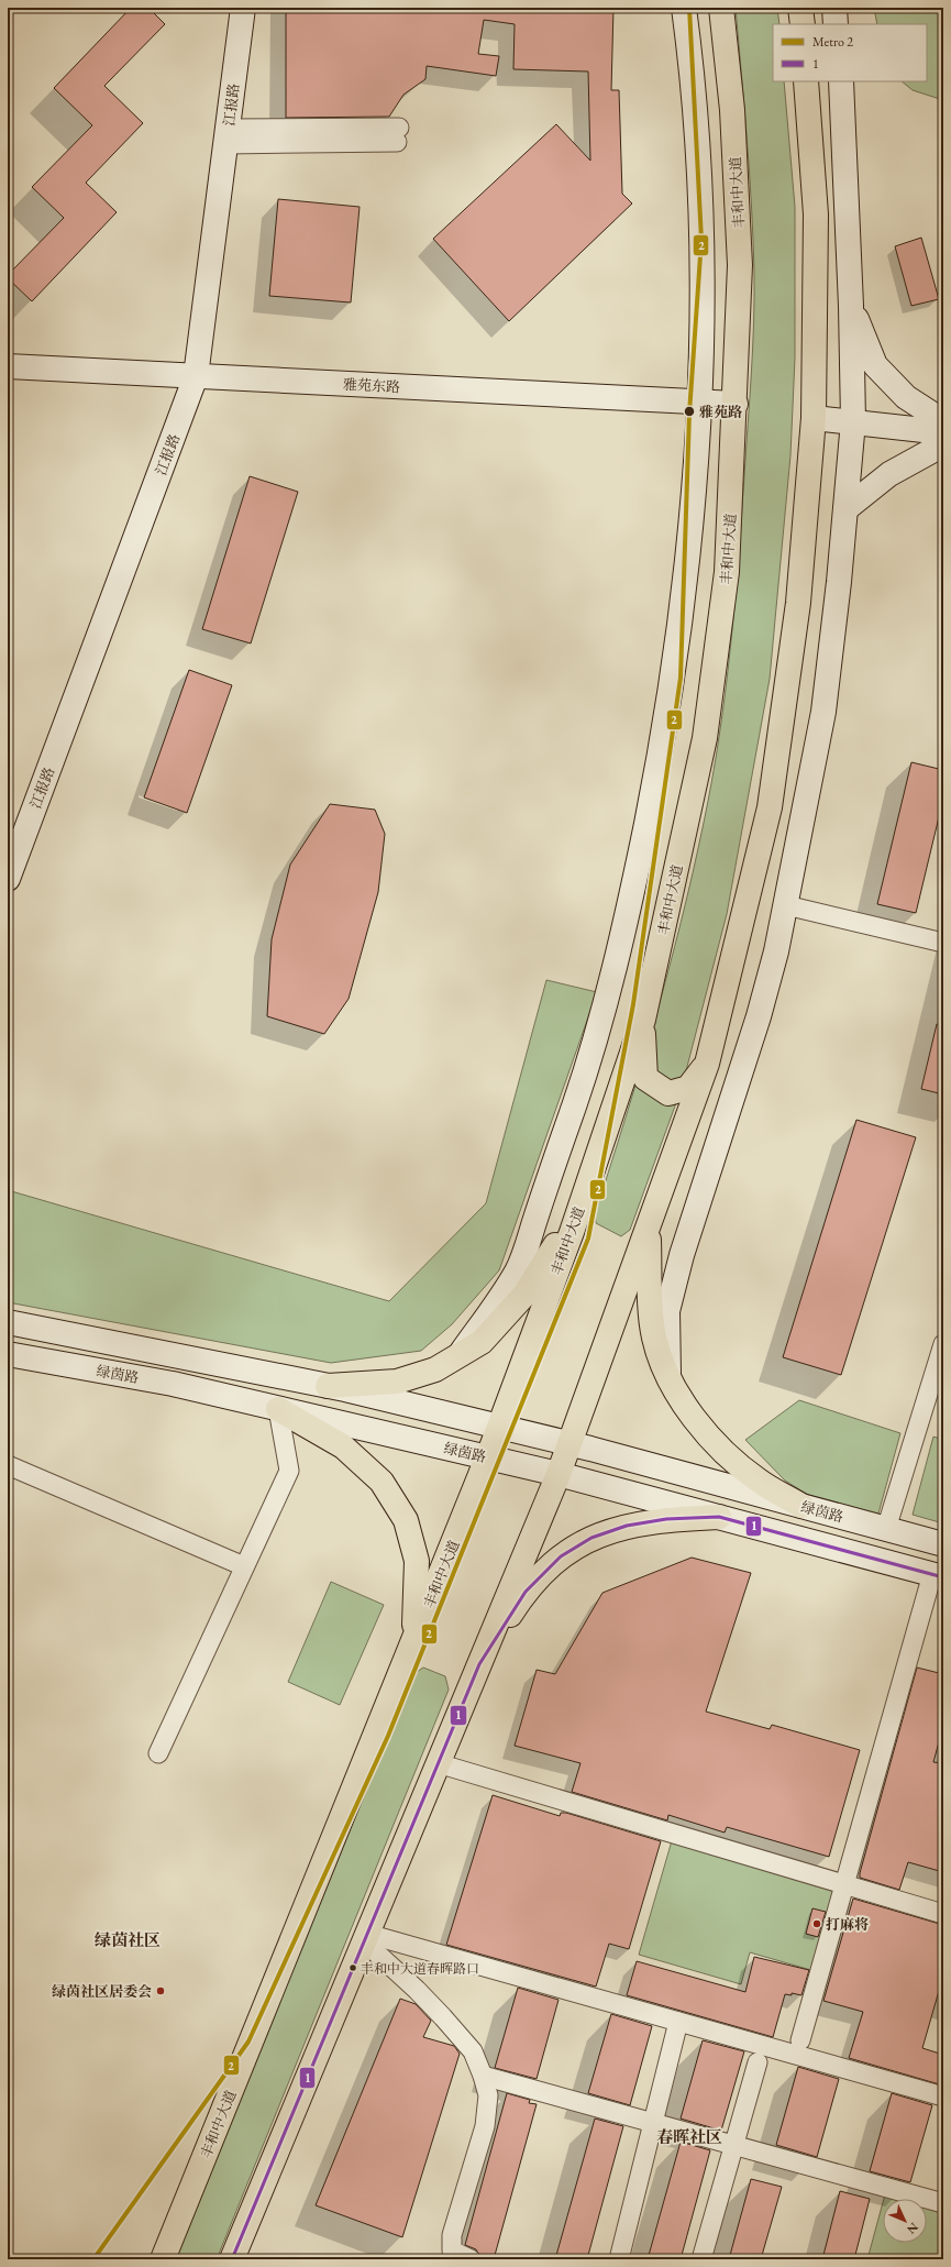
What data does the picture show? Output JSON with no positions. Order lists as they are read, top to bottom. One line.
{"streets":{"main road":["江报路","丰和中大道","雅苑东路","绿茵路"]},"crossings":[["江报路","雅苑东路"],["丰和中大道","雅苑东路"],["丰和中大道","绿茵路"]],"districts":["绿茵社区","春晖社区"],"places":["雅苑路","打麻将","丰和中大道春晖路口","绿茵社区居委会"],"lines":["metro line 2","transit line 1"],"legend":["Metro 2","1"],"north":"bottom right"}
